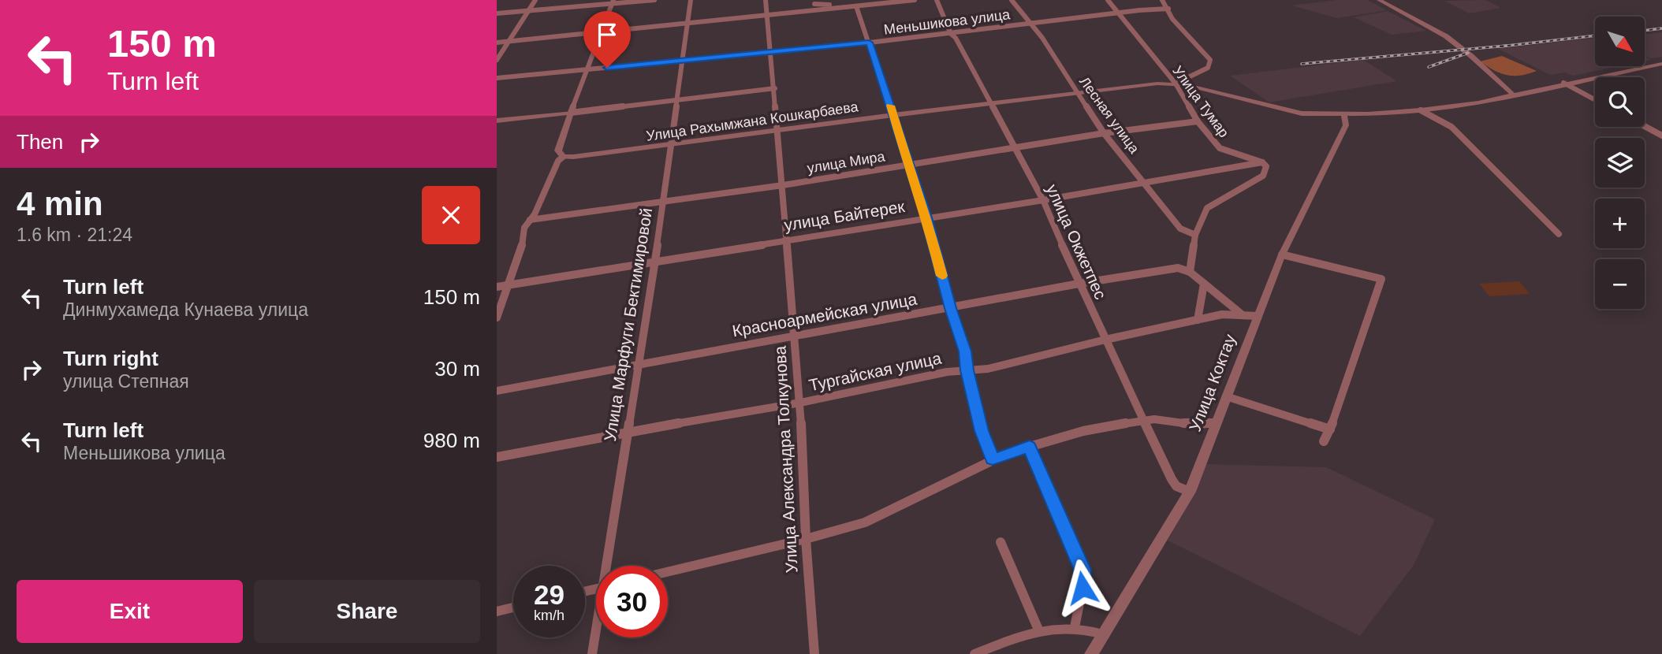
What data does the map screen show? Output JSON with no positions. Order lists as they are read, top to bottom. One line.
{"streets":{"street":["Меньшикова улица","Улица Тумар","Лесная улица","Улица Рахымжана Кошкарбаева","улица Мира","улица Байтерек","улица Окжетпес","Красноармейская улица","Улица Марфуги Бектимировой","Тургайская улица","Улица Коктау","Улица Александра Толкунова"]},"crossings":[["Меньшикова улица","Улица Тумар"],["Меньшикова улица","Лесная улица"],["Меньшикова улица","улица Окжетпес"],["Меньшикова улица","Улица Марфуги Бектимировой"],["Меньшикова улица","Улица Александра Толкунова"],["Улица Тумар","Улица Рахымжана Кошкарбаева"],["Улица Тумар","улица Мира"],["Улица Тумар","улица Байтерек"],["Лесная улица","Улица Рахымжана Кошкарбаева"],["Лесная улица","улица Мира"],["Лесная улица","улица Байтерек"],["Улица Рахымжана Кошкарбаева","улица Окжетпес"],["Улица Рахымжана Кошкарбаева","Улица Марфуги Бектимировой"],["Улица Рахымжана Кошкарбаева","Улица Александра Толкунова"],["улица Мира","улица Окжетпес"],["улица Мира","Улица Марфуги Бектимировой"],["улица Мира","Улица Александра Толкунова"],["улица Байтерек","улица Окжетпес"],["улица Байтерек","Улица Марфуги Бектимировой"],["улица Байтерек","Улица Александра Толкунова"],["улица Окжетпес","Красноармейская улица"],["улица Окжетпес","Тургайская улица"],["улица Окжетпес","Улица Коктау"],["Красноармейская улица","Улица Марфуги Бектимировой"],["Красноармейская улица","Улица Александра Толкунова"],["Улица Марфуги Бектимировой","Тургайская улица"],["Тургайская улица","Улица Коктау"],["Тургайская улица","Улица Александра Толкунова"]],"north":"bottom right","page":{"turn":["150 m","Turn left"],"map_buttons":["+","−"],"then":"Then","heading":["4 min","1.6 km · 21:24"],"list":[{"name":"Turn left","note":"Динмухамеда Кунаева улица","value":"150 m"},{"name":"Turn right","note":"улица Степная","value":"30 m"},{"name":"Turn left","note":"Меньшикова улица","value":"980 m"}],"speed":"29 km/h","limit":"30","buttons":["Exit","Share"]}}
